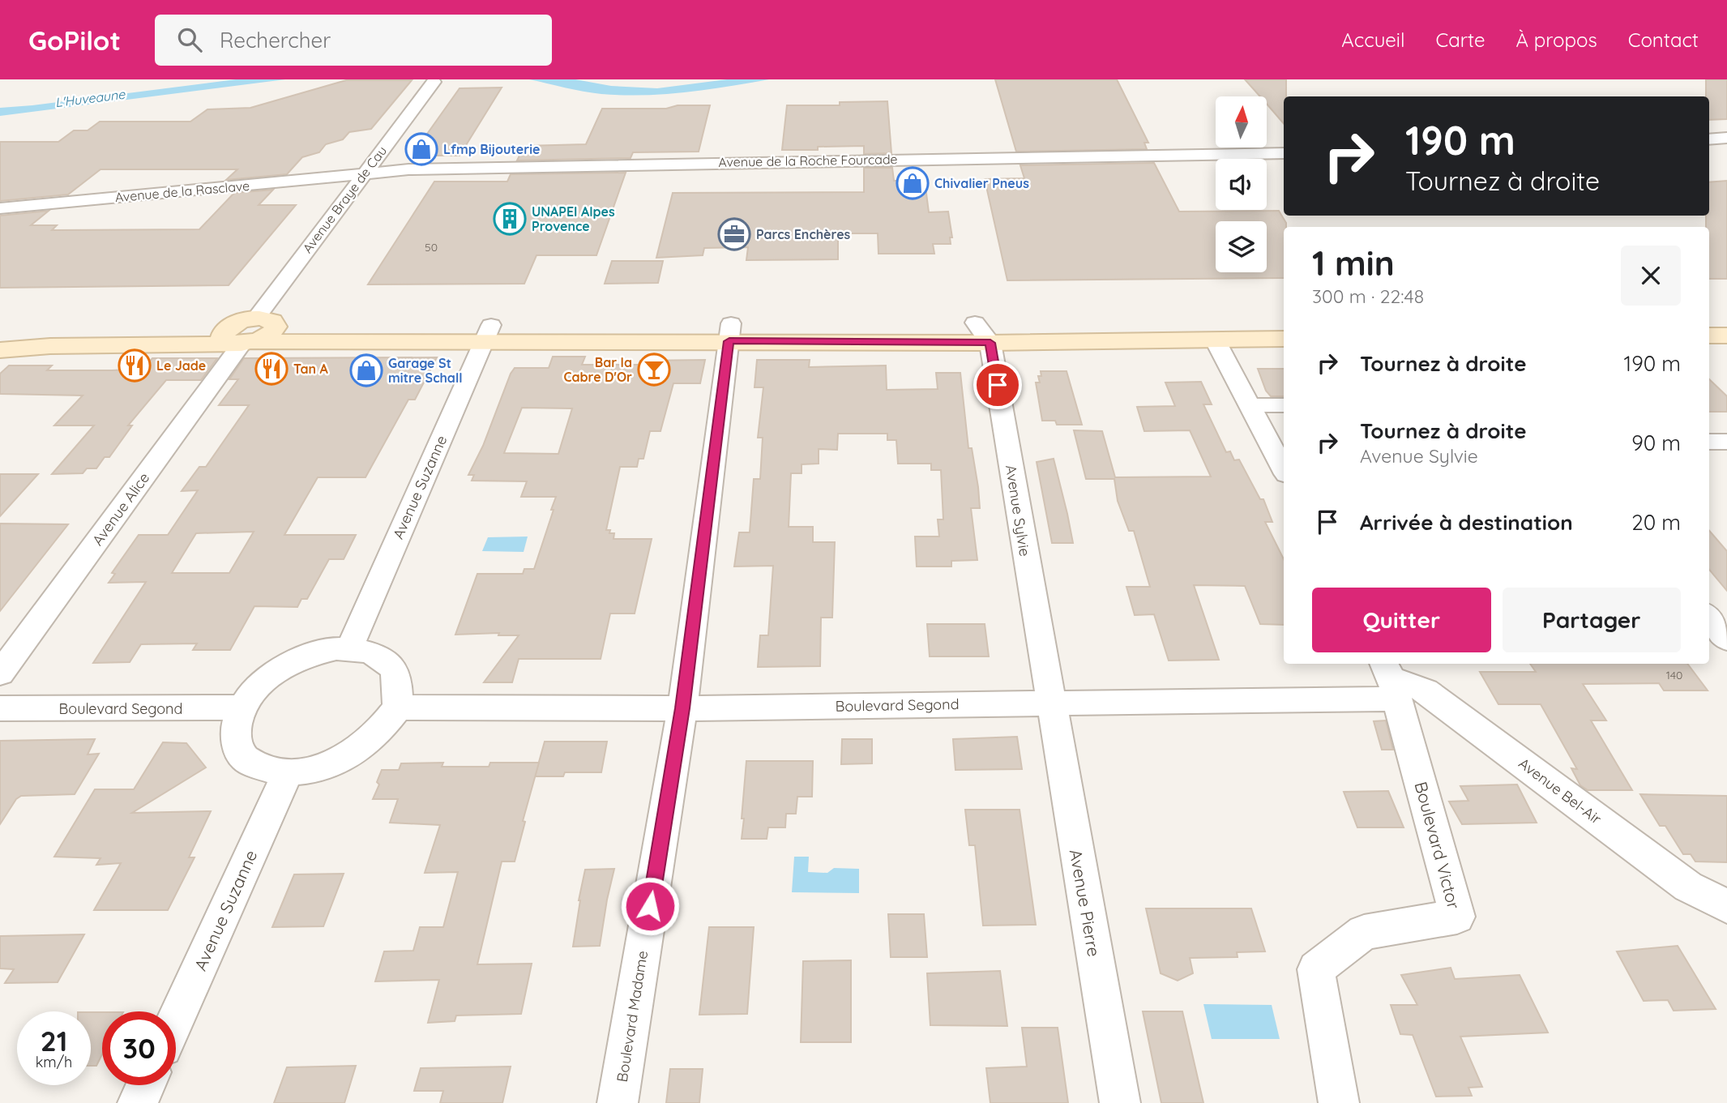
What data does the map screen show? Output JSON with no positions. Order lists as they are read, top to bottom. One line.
{"streets":{"street":["Avenue de la Roche Fourcade","Avenue de la Rasclave","Avenue Braye de Cau","Avenue Suzanne","Avenue Alice","Avenue Sylvie","Boulevard Segond","Avenue Bel-Air","Boulevard Victor","Avenue Pierre","Boulevard Madame"]},"crossings":[["Avenue de la Roche Fourcade","Avenue de la Rasclave"],["Avenue de la Roche Fourcade","Avenue Braye de Cau"],["Avenue de la Rasclave","Avenue Braye de Cau"],["Avenue Suzanne","Boulevard Segond"],["Avenue Sylvie","Boulevard Segond"],["Avenue Sylvie","Avenue Pierre"],["Boulevard Segond","Avenue Bel-Air"],["Boulevard Segond","Boulevard Victor"],["Boulevard Segond","Avenue Pierre"],["Boulevard Segond","Boulevard Madame"],["Avenue Bel-Air","Boulevard Victor"]],"water":["L'Huveaune"],"places":{"shop":["Lfmp Bijouterie","Chivalier Pneus","Garage St mitre Schall"],"building":["UNAPEI Alpes Provence"],"office":["Parcs Enchères"],"restaurant":["Le Jade","Tan A"],"bar":["Bar la Cabre D'Or"]},"house_numbers":["50","140"],"north":"top","page":{"header":"GoPilot","search":"Rechercher","nav":["Accueil","Carte","À propos","Contact"],"turn":["190 m","Tournez à droite"],"heading":["1 min","300 m · 22:48"],"list":[{"name":"Tournez à droite","value":"190 m"},{"name":"Tournez à droite","note":"Avenue Sylvie","value":"90 m"},{"name":"Arrivée à destination","value":"20 m"}],"buttons":["Quitter","Partager"],"speed":"21 km/h","limit":"30"}}
